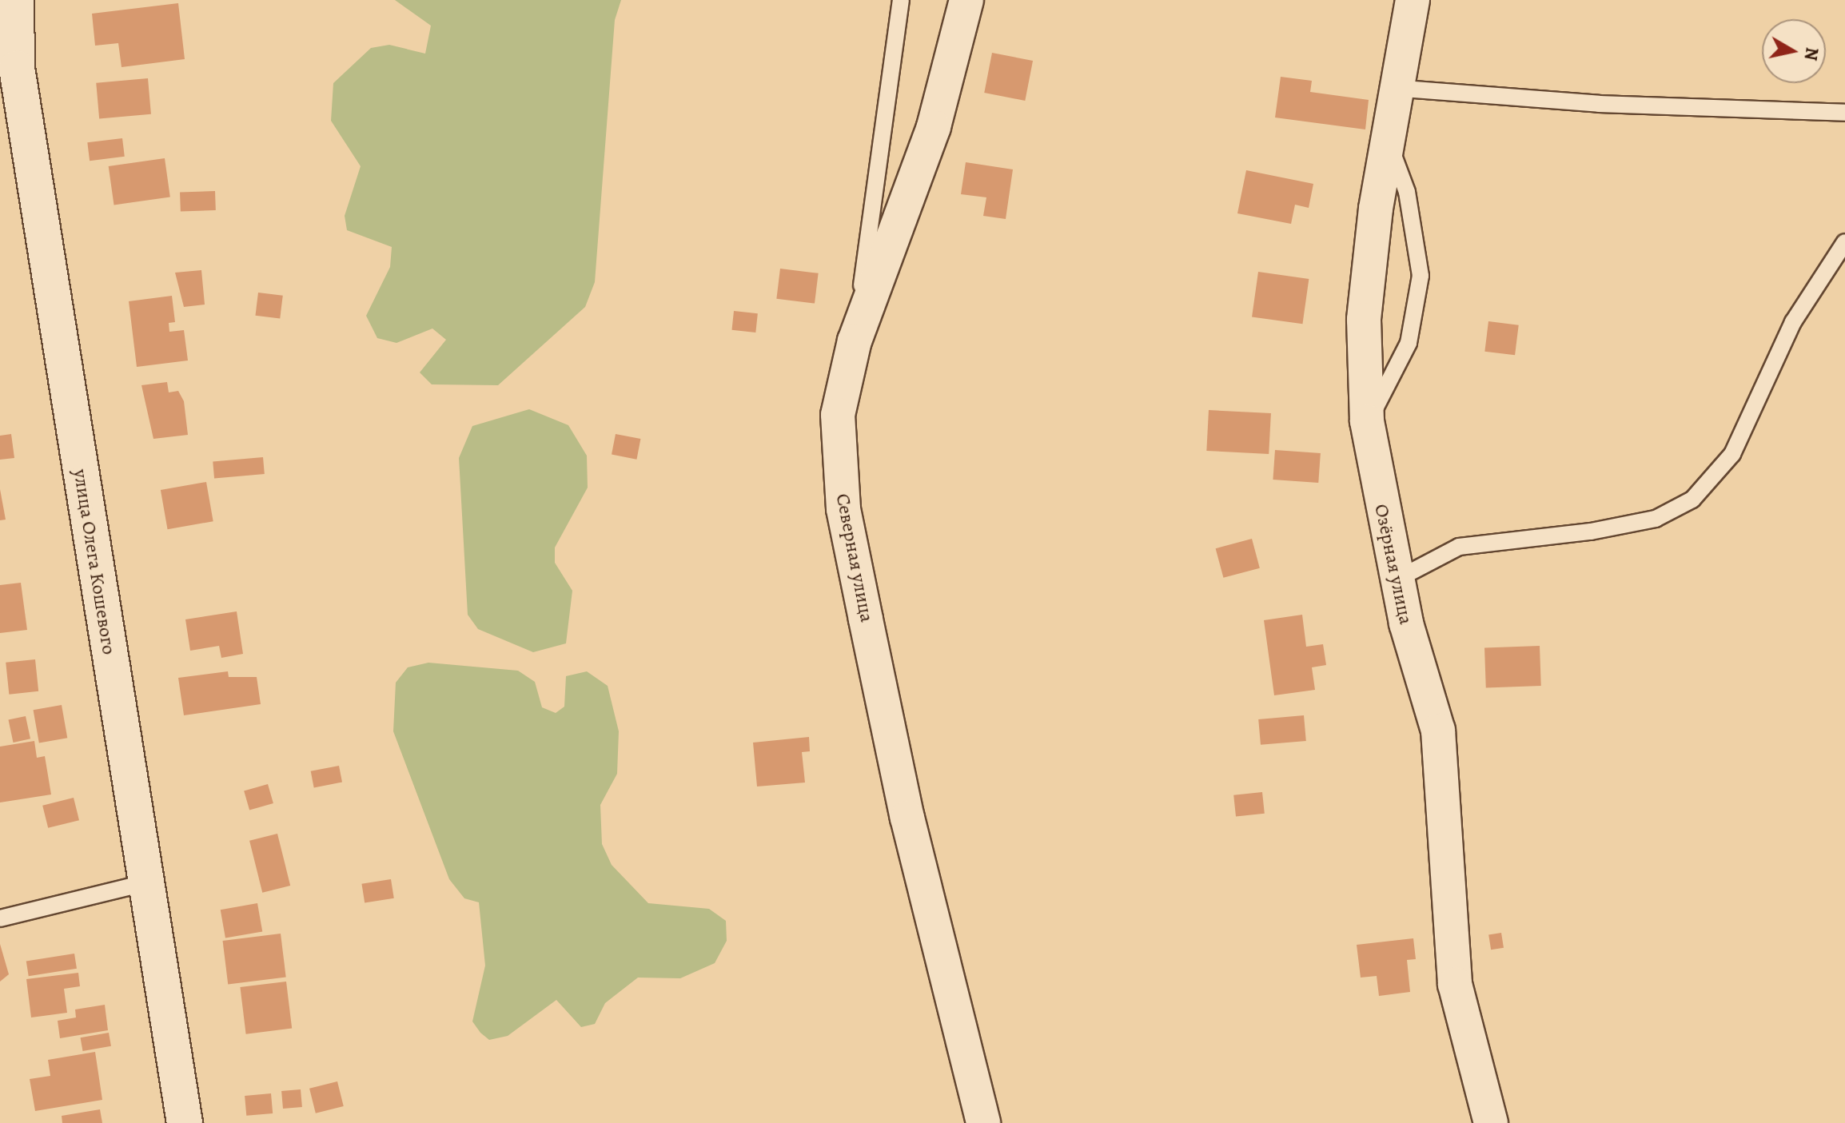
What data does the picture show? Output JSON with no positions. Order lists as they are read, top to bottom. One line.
{"streets":{"street":["Северная улица","улица Олега Кошевого","Озёрная улица"]},"north":"right"}
